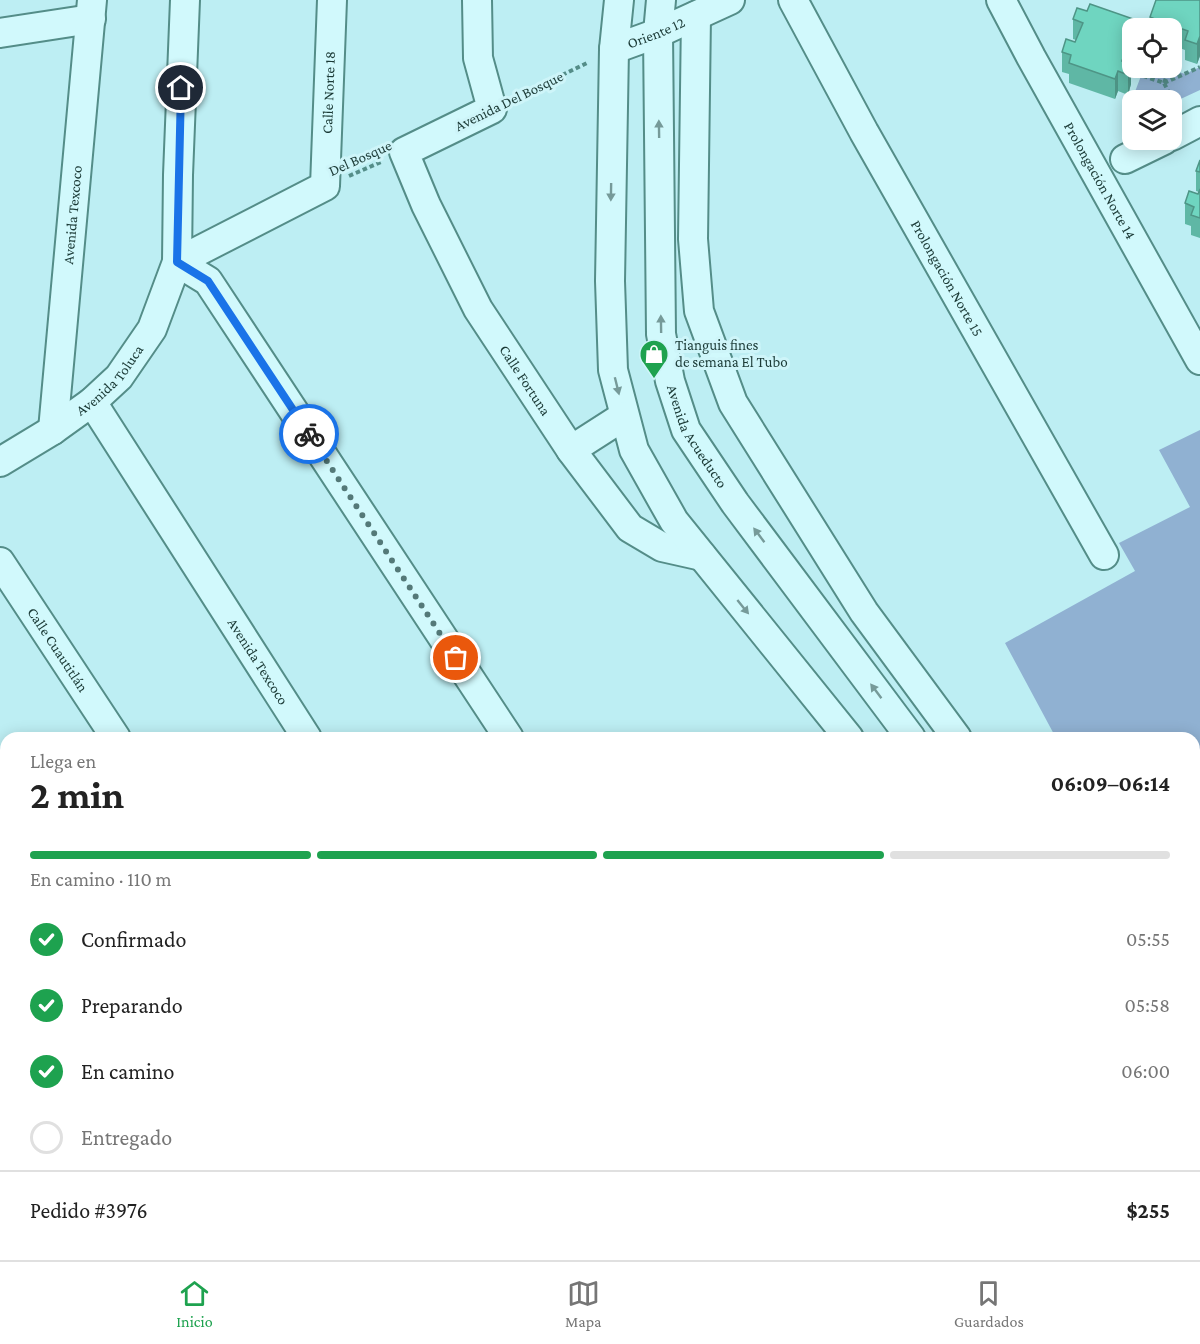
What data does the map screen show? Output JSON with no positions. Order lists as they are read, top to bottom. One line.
{"streets":{"street":["Oriente 12","Calle Norte 18","Avenida Del Bosque","Prolongación Norte 14","Avenida Texcoco","Prolongación Norte 15","Avenida Toluca","Calle Fortuna","Avenida Acueducto","Calle Cuautitlán"],"path":["Del Bosque"]},"crossings":[["Oriente 12","Avenida Del Bosque"],["Oriente 12","Avenida Acueducto"],["Calle Norte 18","Del Bosque"],["Avenida Del Bosque","Del Bosque"],["Avenida Del Bosque","Calle Fortuna"],["Del Bosque","Calle Fortuna"],["Avenida Texcoco","Avenida Toluca"]],"places":{"shop":["Tianguis fines de semana El Tubo"]},"page":{"heading":["2 min","Llega en","06:09–06:14"],"panel":["Pedido #3976","$255"],"bar":"En camino · 110 m","list":[["Confirmado","05:55"],["Preparando","05:58"],["En camino","06:00"],"Entregado"],"tabs":["Inicio","Mapa","Guardados"]}}
